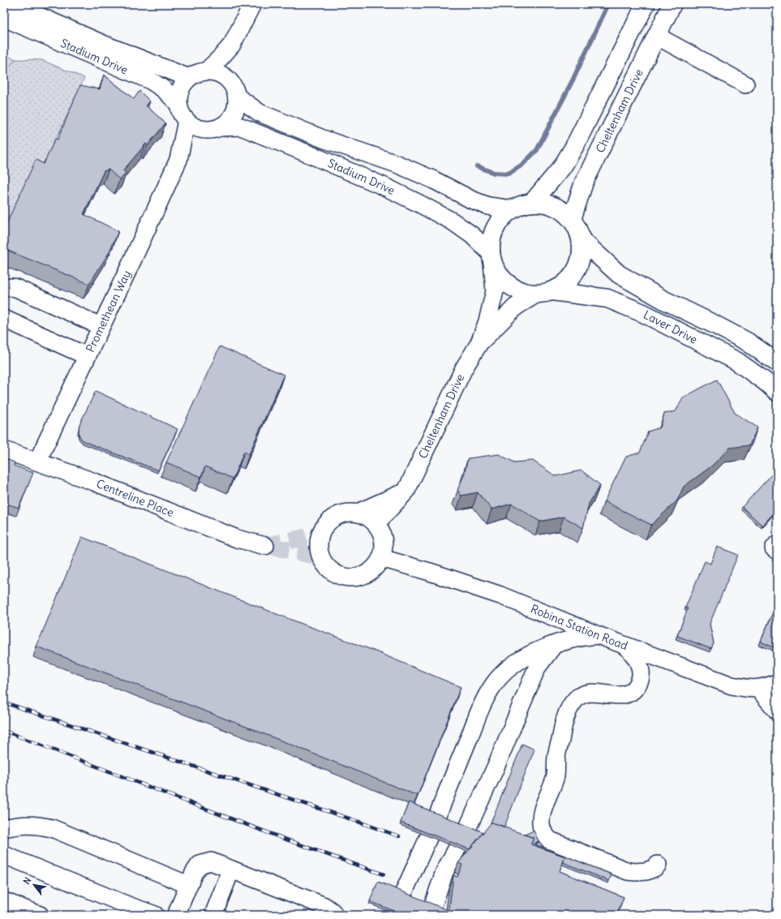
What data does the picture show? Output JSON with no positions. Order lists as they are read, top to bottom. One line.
{"streets":{"main road":["Cheltenham Drive","Laver Drive"],"street":["Stadium Drive","Promethean Way","Centreline Place","Robina Station Road"]},"crossings":[["Stadium Drive","Cheltenham Drive"],["Stadium Drive","Laver Drive"],["Cheltenham Drive","Laver Drive"],["Cheltenham Drive","Robina Station Road"],["Promethean Way","Centreline Place"]],"north":"top left"}
